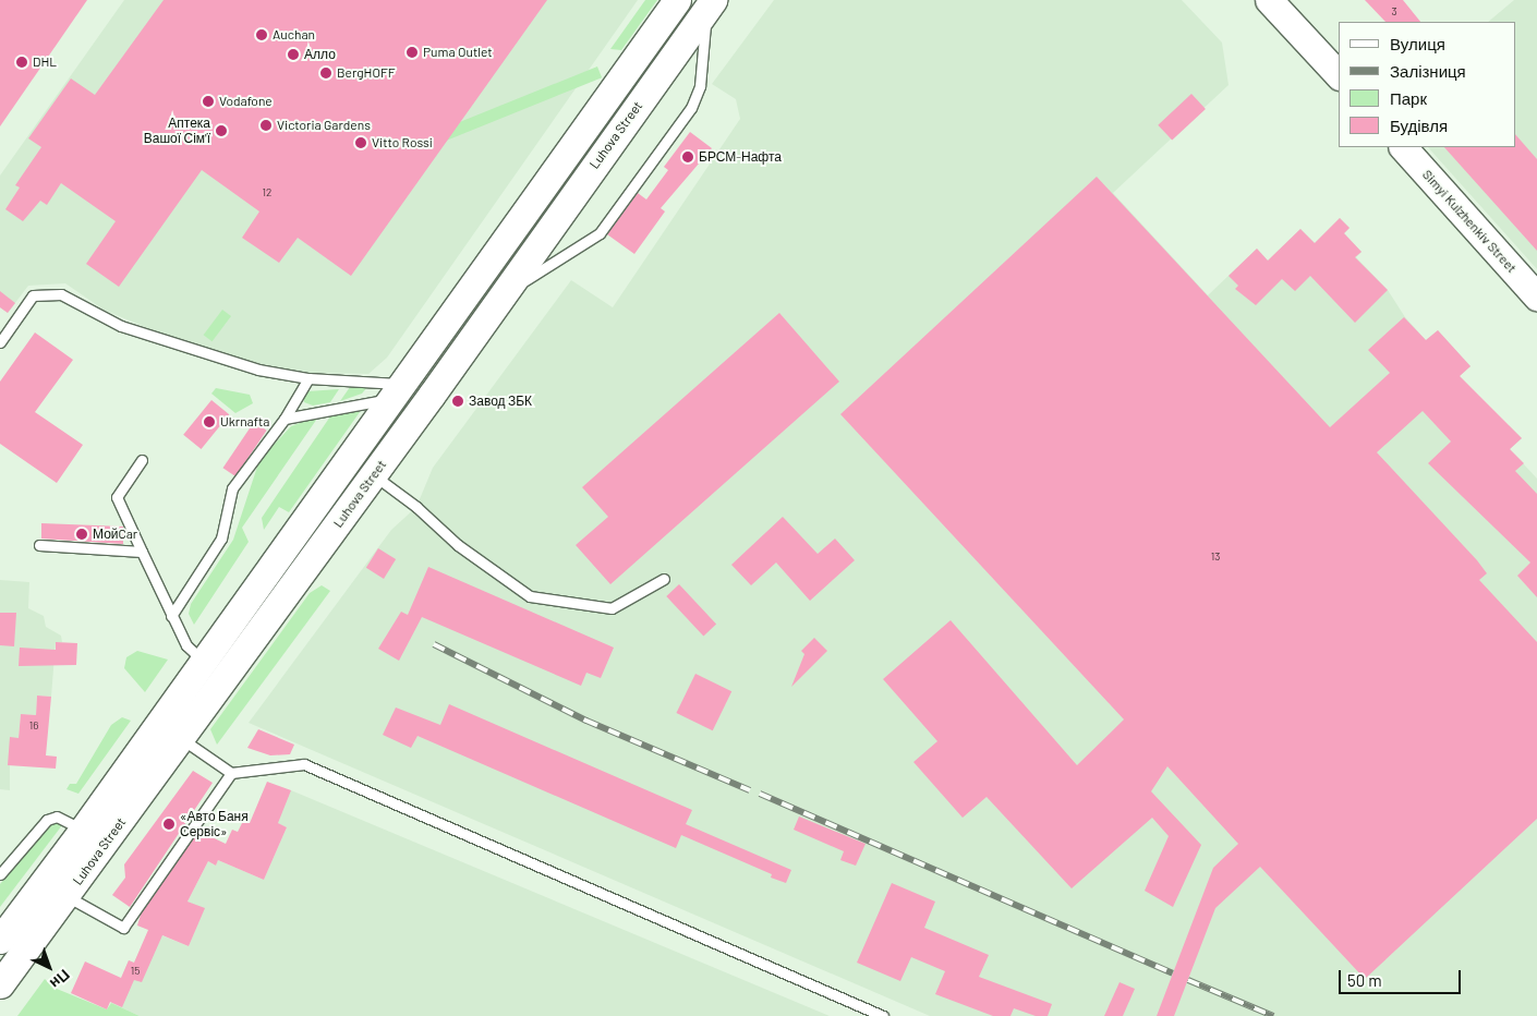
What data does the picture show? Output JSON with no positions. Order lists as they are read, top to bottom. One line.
{"streets":{"main road":["Luhova Street","Simyi Kulzhenkiv Street"]},"places":["Auchan","Puma Outlet","Алло","DHL","BergHOFF","Vodafone","Victoria Gardens","Аптека Вашої Сім'ї","Vitto Rossi","БРСМ-Нафта","Завод ЗБК","Ukrnafta","МойCar","«Авто Баня Сервіс»"],"house_numbers":["3","12","13","16","15"],"legend":["Вулиця","Залізниця","Парк","Будівля"],"scale_bar":"50 m","north":"bottom right"}
